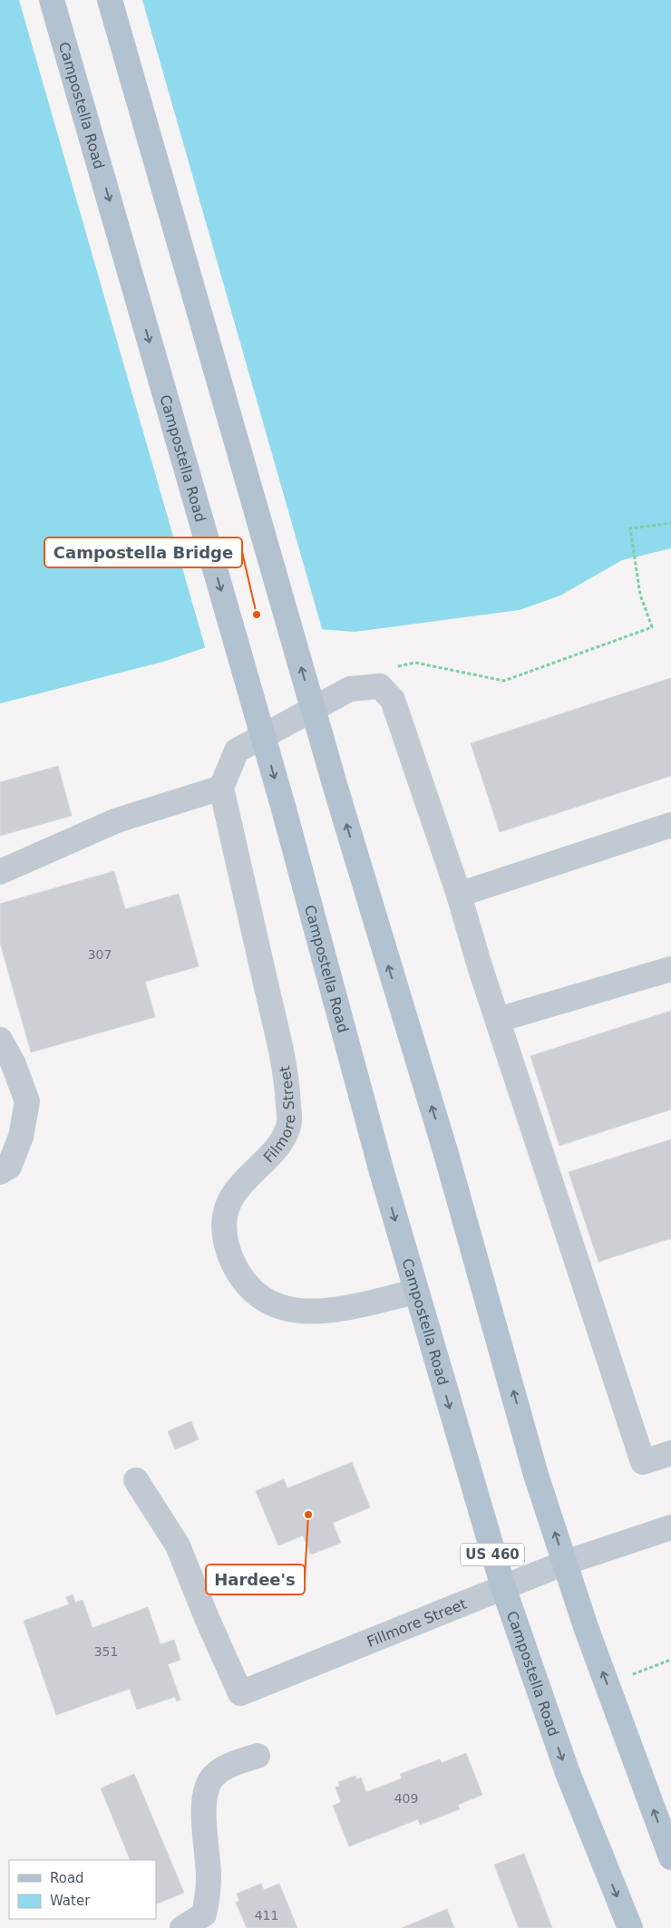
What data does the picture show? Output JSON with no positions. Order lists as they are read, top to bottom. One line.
{"streets":{"main road":["Campostella Road","US 460"],"street":["Filmore Street","Fillmore Street"]},"crossings":[["Campostella Road","Filmore Street"],["Campostella Road","Fillmore Street"]],"places":["Campostella Bridge","Hardee's"],"house_numbers":["307","351","409","411"],"legend":["Road","Water"]}
